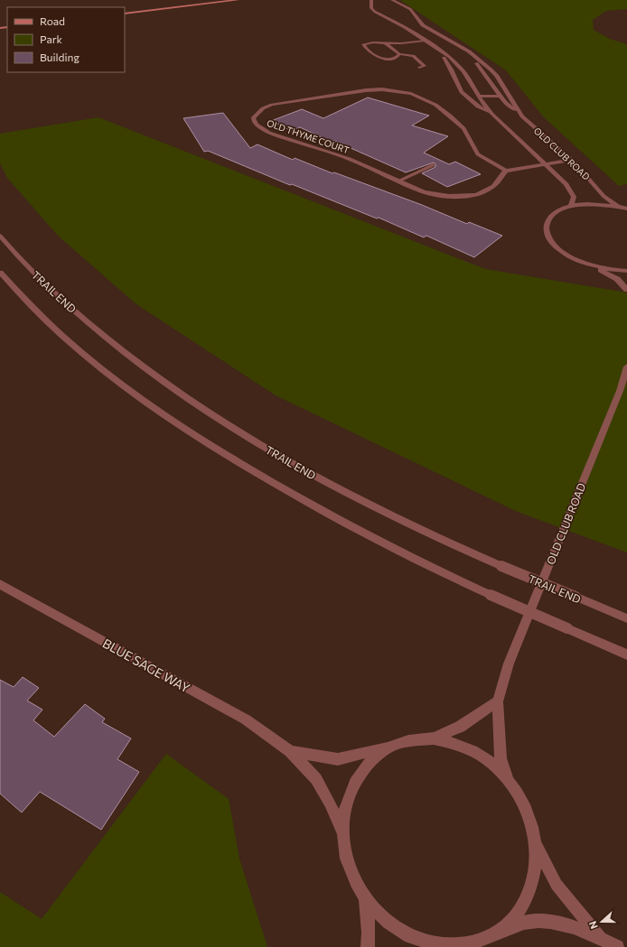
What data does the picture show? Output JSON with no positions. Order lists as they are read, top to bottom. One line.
{"streets":{"street":["OLD THYME COURT","OLD CLUB ROAD","TRAIL END","BLUE SAGE WAY"]},"legend":["Road","Park","Building"],"north":"left"}
